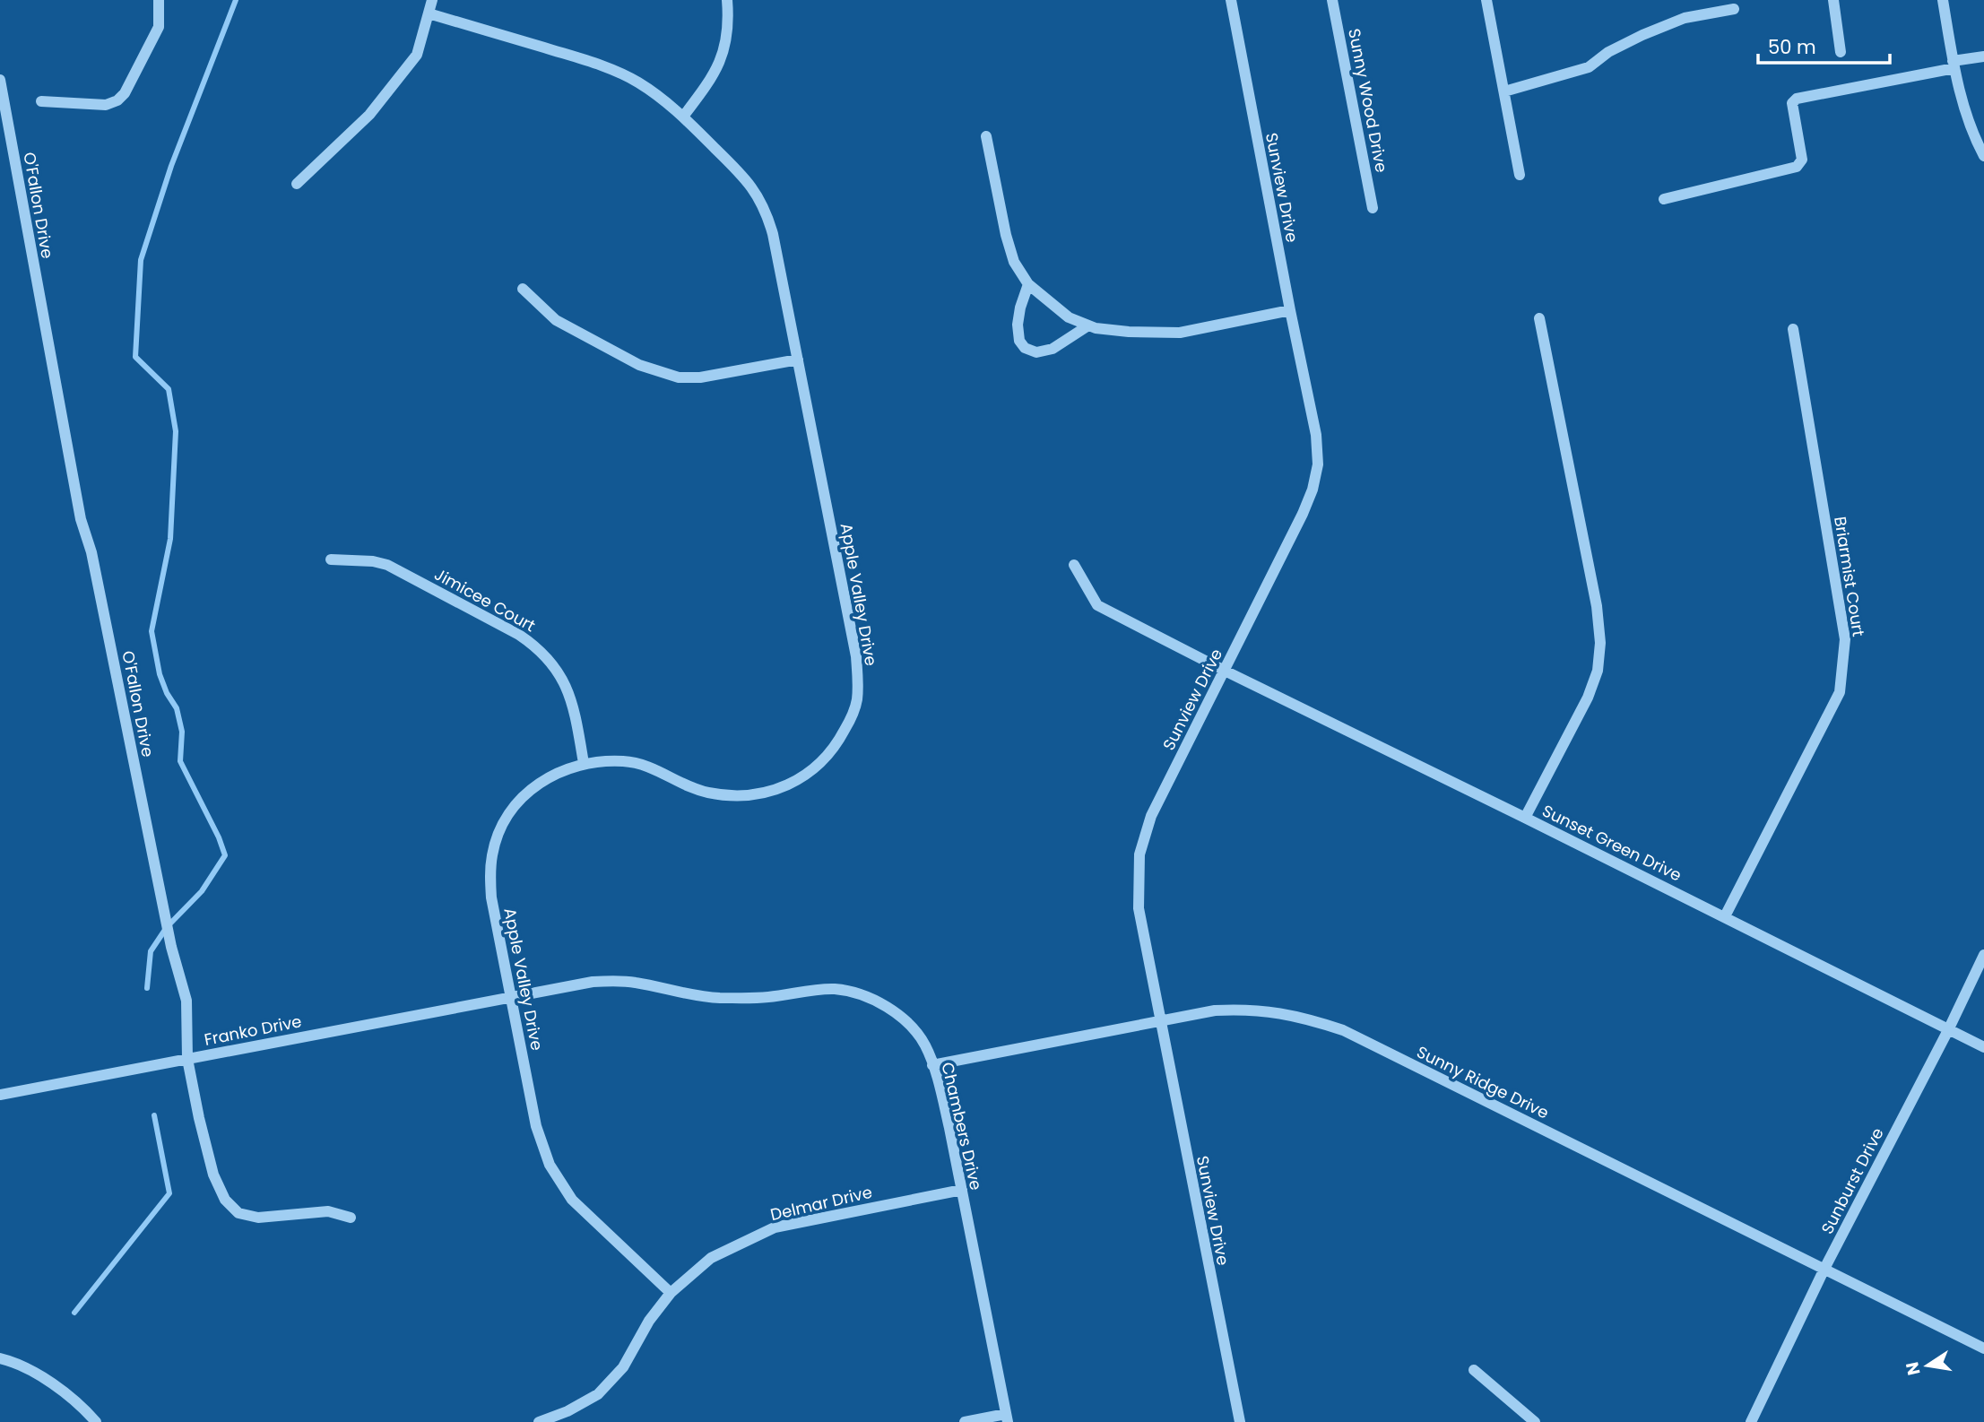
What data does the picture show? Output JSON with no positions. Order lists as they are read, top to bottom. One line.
{"streets":{"street":["Sunny Wood Drive","Sunview Drive","O'Fallon Drive","Briarmist Court","Apple Valley Drive","Jimicee Court","Sunset Green Drive","Franko Drive","Sunny Ridge Drive","Chambers Drive","Sunburst Drive","Delmar Drive"]},"crossings":[["Sunview Drive","Sunset Green Drive"],["Sunview Drive","Sunny Ridge Drive"],["O'Fallon Drive","Franko Drive"],["Briarmist Court","Sunset Green Drive"],["Apple Valley Drive","Jimicee Court"],["Apple Valley Drive","Franko Drive"],["Apple Valley Drive","Chambers Drive"],["Apple Valley Drive","Delmar Drive"],["Sunset Green Drive","Sunburst Drive"],["Franko Drive","Chambers Drive"],["Sunny Ridge Drive","Chambers Drive"],["Sunny Ridge Drive","Sunburst Drive"],["Chambers Drive","Delmar Drive"]],"scale_bar":"50 m","north":"left"}
